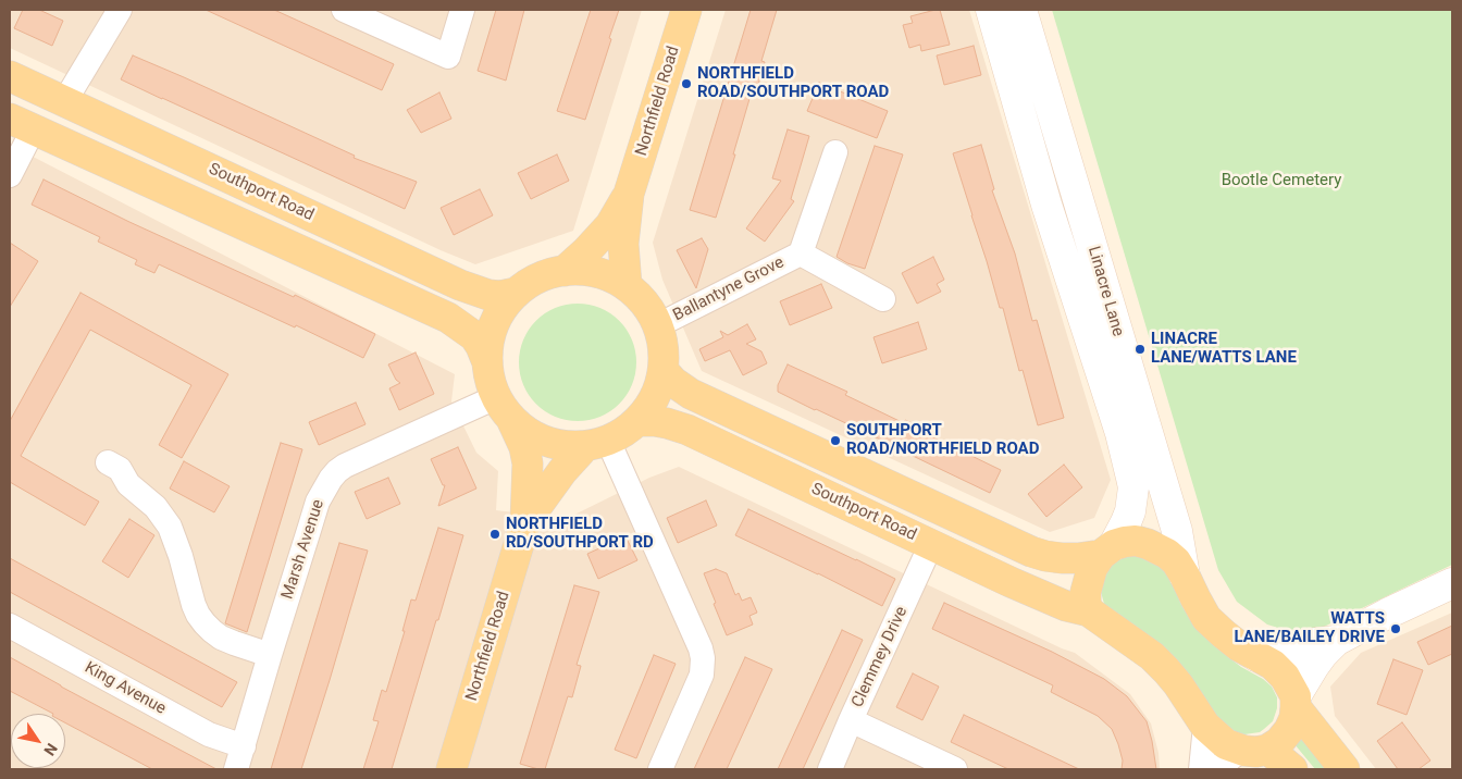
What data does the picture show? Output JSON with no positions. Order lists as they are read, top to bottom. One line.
{"streets":{"main road":["Northfield Road","Southport Road"],"street":["Ballantyne Grove","Linacre Lane","Marsh Avenue","Clemmey Drive","King Avenue"]},"crossings":[["Northfield Road","Southport Road"],["Northfield Road","Ballantyne Grove"],["Northfield Road","Marsh Avenue"],["Southport Road","Ballantyne Grove"],["Southport Road","Marsh Avenue"],["Southport Road","Clemmey Drive"],["Ballantyne Grove","Marsh Avenue"],["Marsh Avenue","King Avenue"]],"parks":["Bootle Cemetery"],"places":["NORTHFIELD ROAD/SOUTHPORT ROAD","LINACRE LANE/WATTS LANE","SOUTHPORT ROAD/NORTHFIELD ROAD","NORTHFIELD RD/SOUTHPORT RD","WATTS LANE/BAILEY DRIVE"],"north":"bottom right"}
